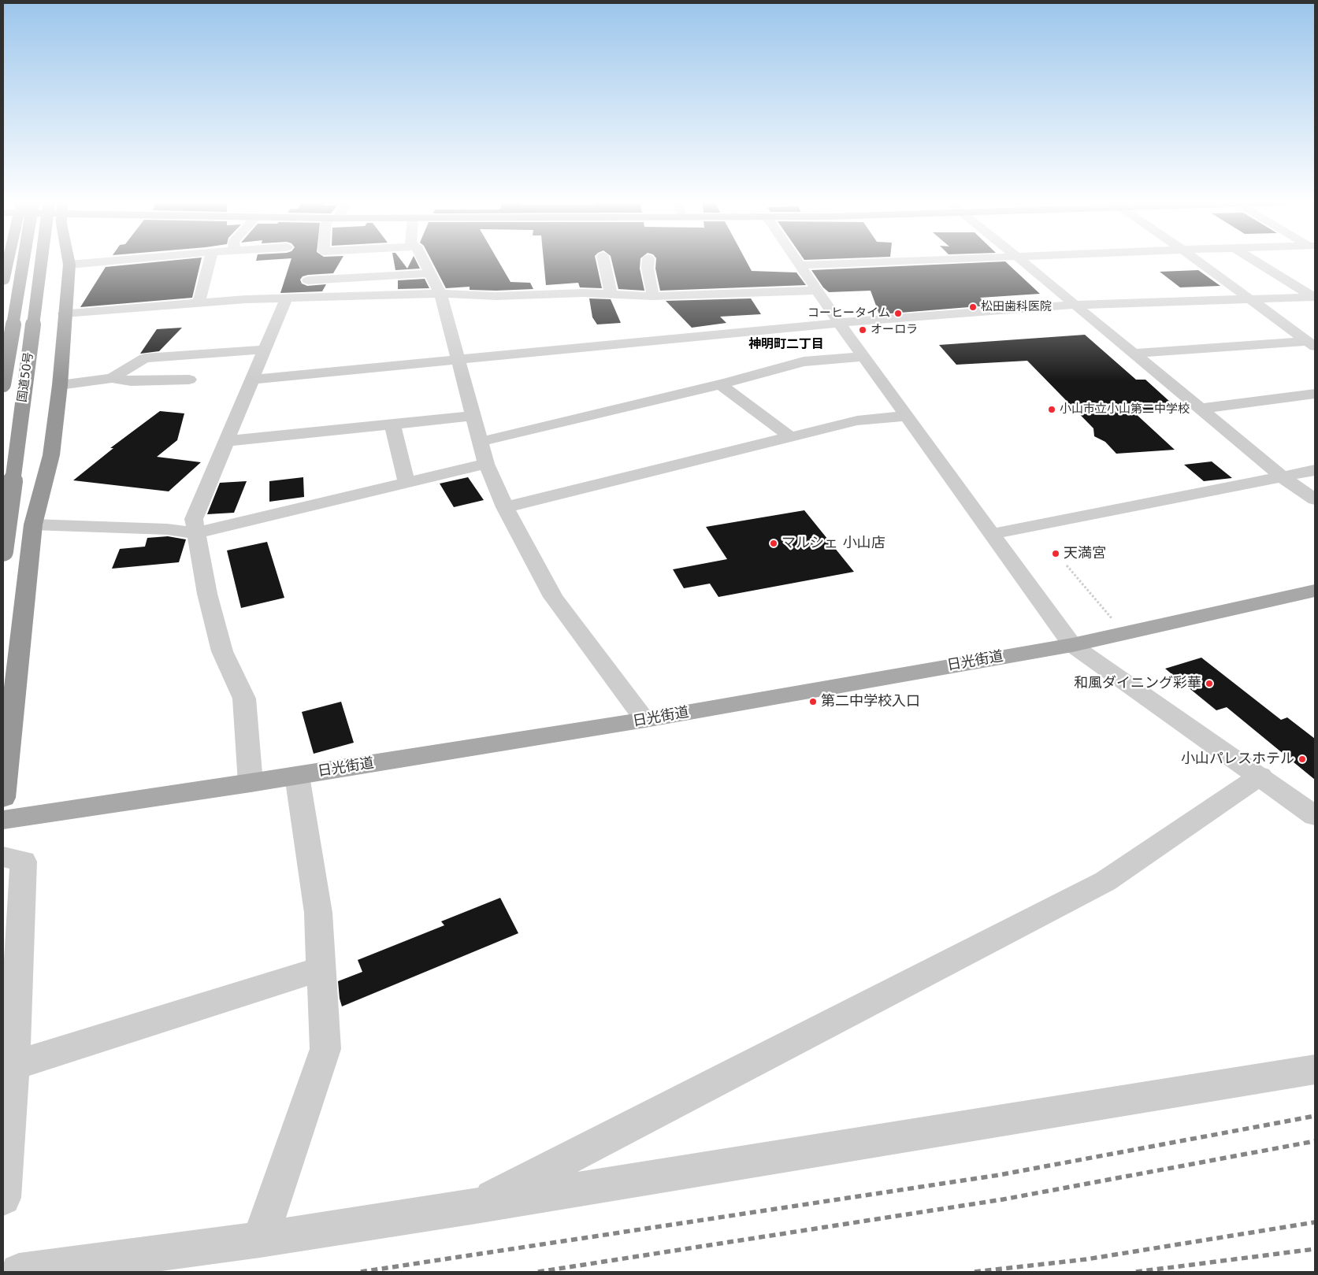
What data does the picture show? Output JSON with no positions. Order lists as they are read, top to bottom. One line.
{"streets":{"highway":["国道50号"],"main road":["日光街道"]},"districts":["神明町二丁目"],"places":["松田歯科医院","コーヒータイム","オーロラ","小山市立小山第二中学校","マルシェ 小山店","天満宮","和風ダイニング彩華","第二中学校入口","小山パレスホテル"]}
